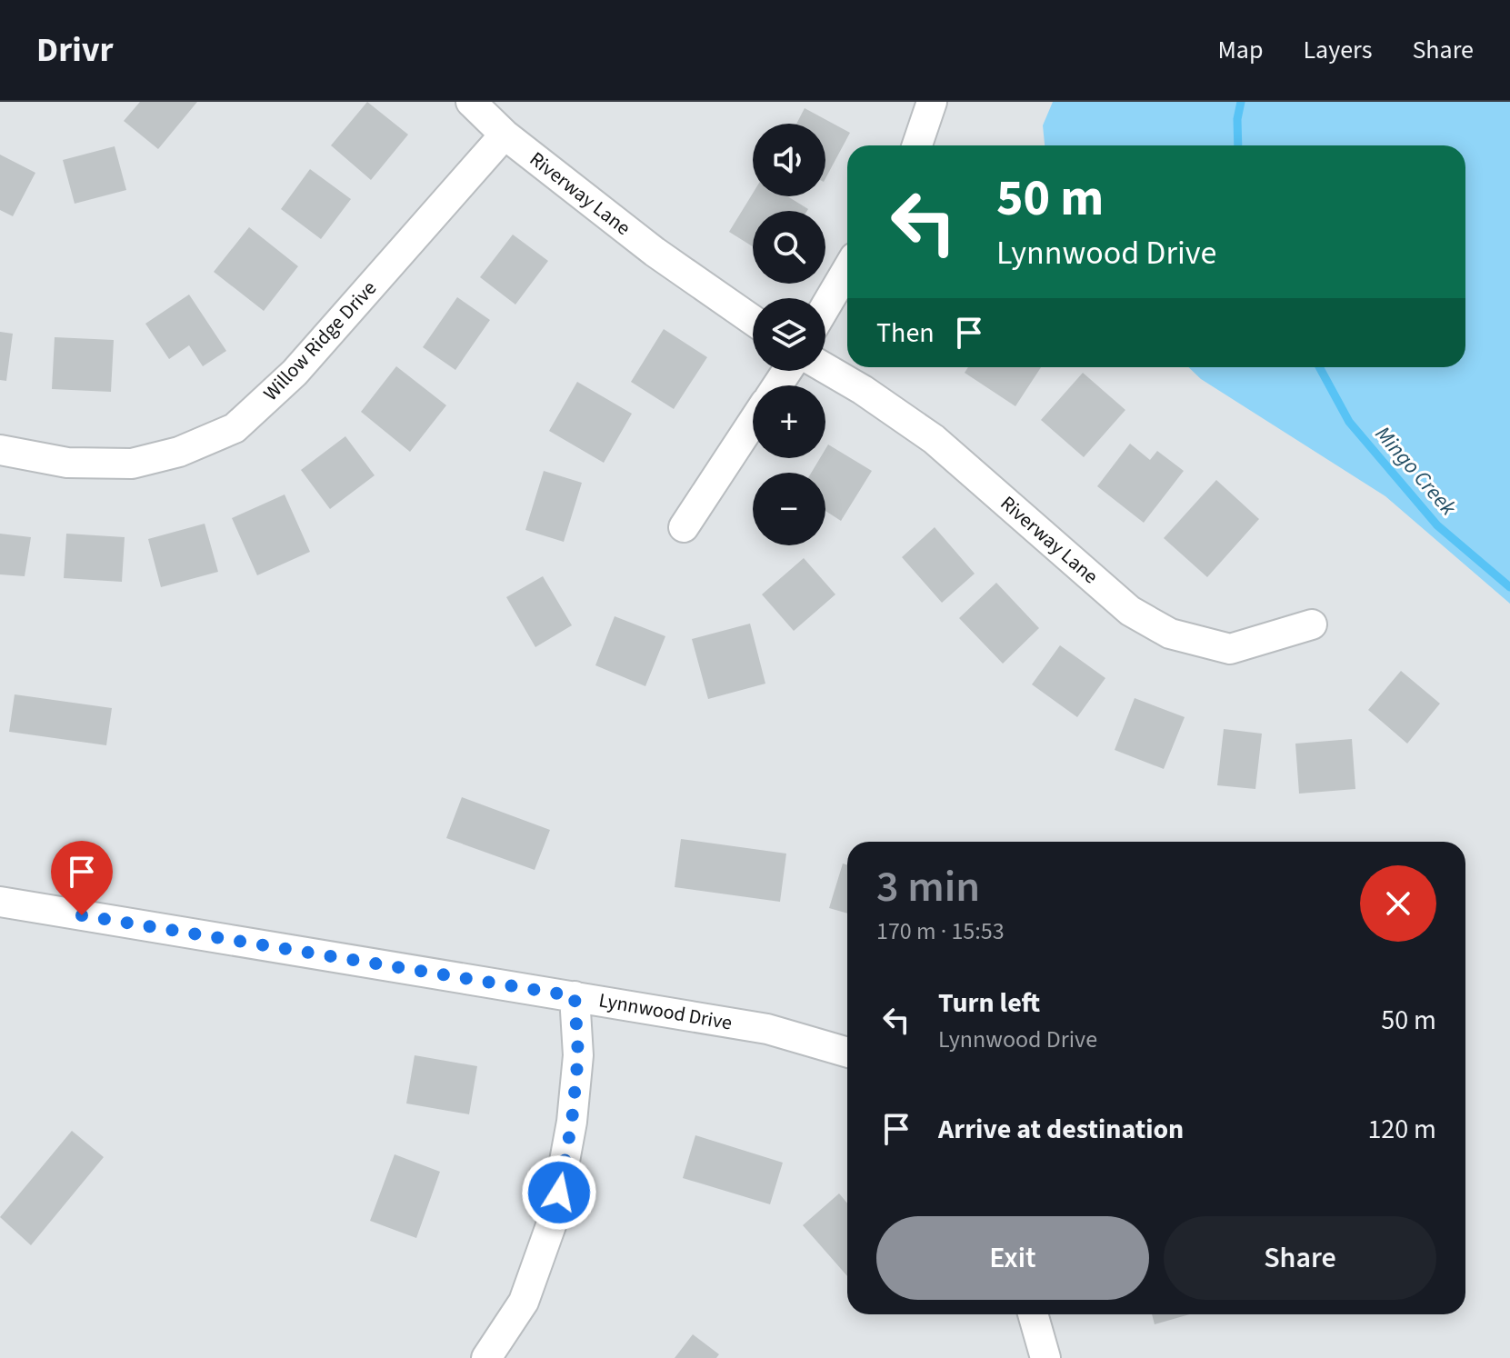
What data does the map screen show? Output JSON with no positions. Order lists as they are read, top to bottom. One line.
{"streets":{"street":["Riverway Lane","Willow Ridge Drive","Lynnwood Drive"]},"crossings":[["Riverway Lane","Willow Ridge Drive"]],"water":["Mingo Creek"],"page":{"header":"Drivr","nav":["Map","Layers","Share"],"map_buttons":["+","−"],"turn":["50 m","Lynnwood Drive"],"then":"Then","heading":["3 min","170 m · 15:53"],"list":[{"name":"Turn left","note":"Lynnwood Drive","value":"50 m"},{"name":"Arrive at destination","value":"120 m"}],"buttons":["Exit","Share"]}}
